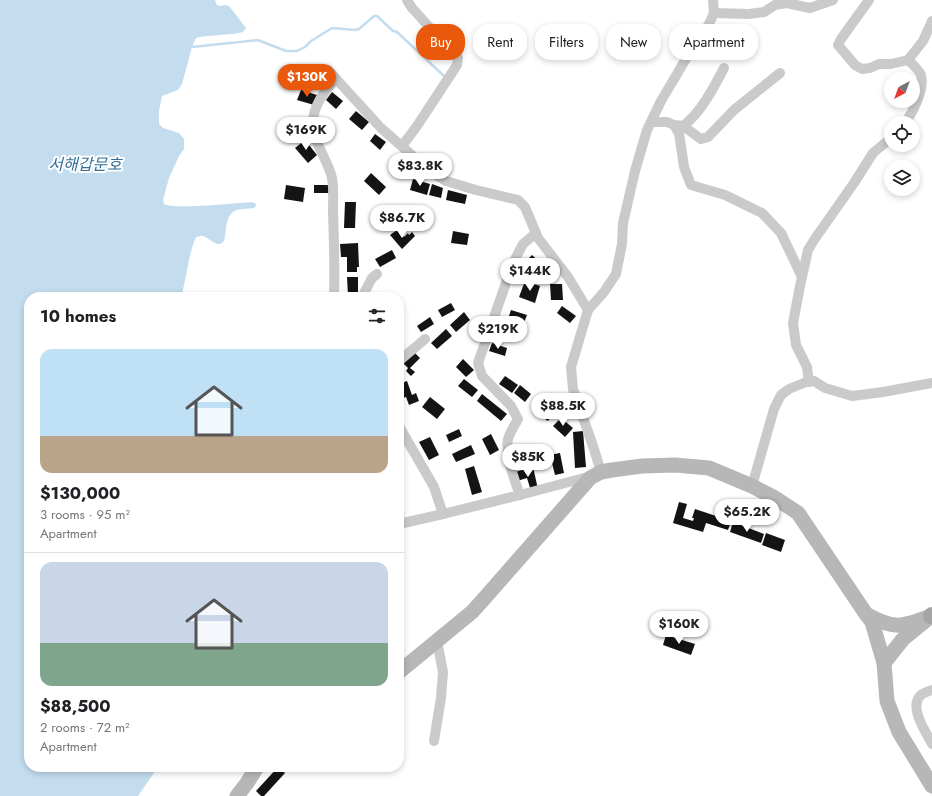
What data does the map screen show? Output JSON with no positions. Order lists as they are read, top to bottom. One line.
{"water":["서해갑문호"],"north":"bottom left","page":{"chip":["Buy","Rent","Filters","New","Apartment"],"price":["$130K","$169K","$83.8K","$86.7K","$144K","$219K","$88.5K","$85K","$65.2K","$160K"],"heading":"10 homes","list":[{"name":"$130,000","note":"3 rooms · 95 m² · Apartment"},{"name":"$88,500","note":"2 rooms · 72 m² · Apartment"}]}}
